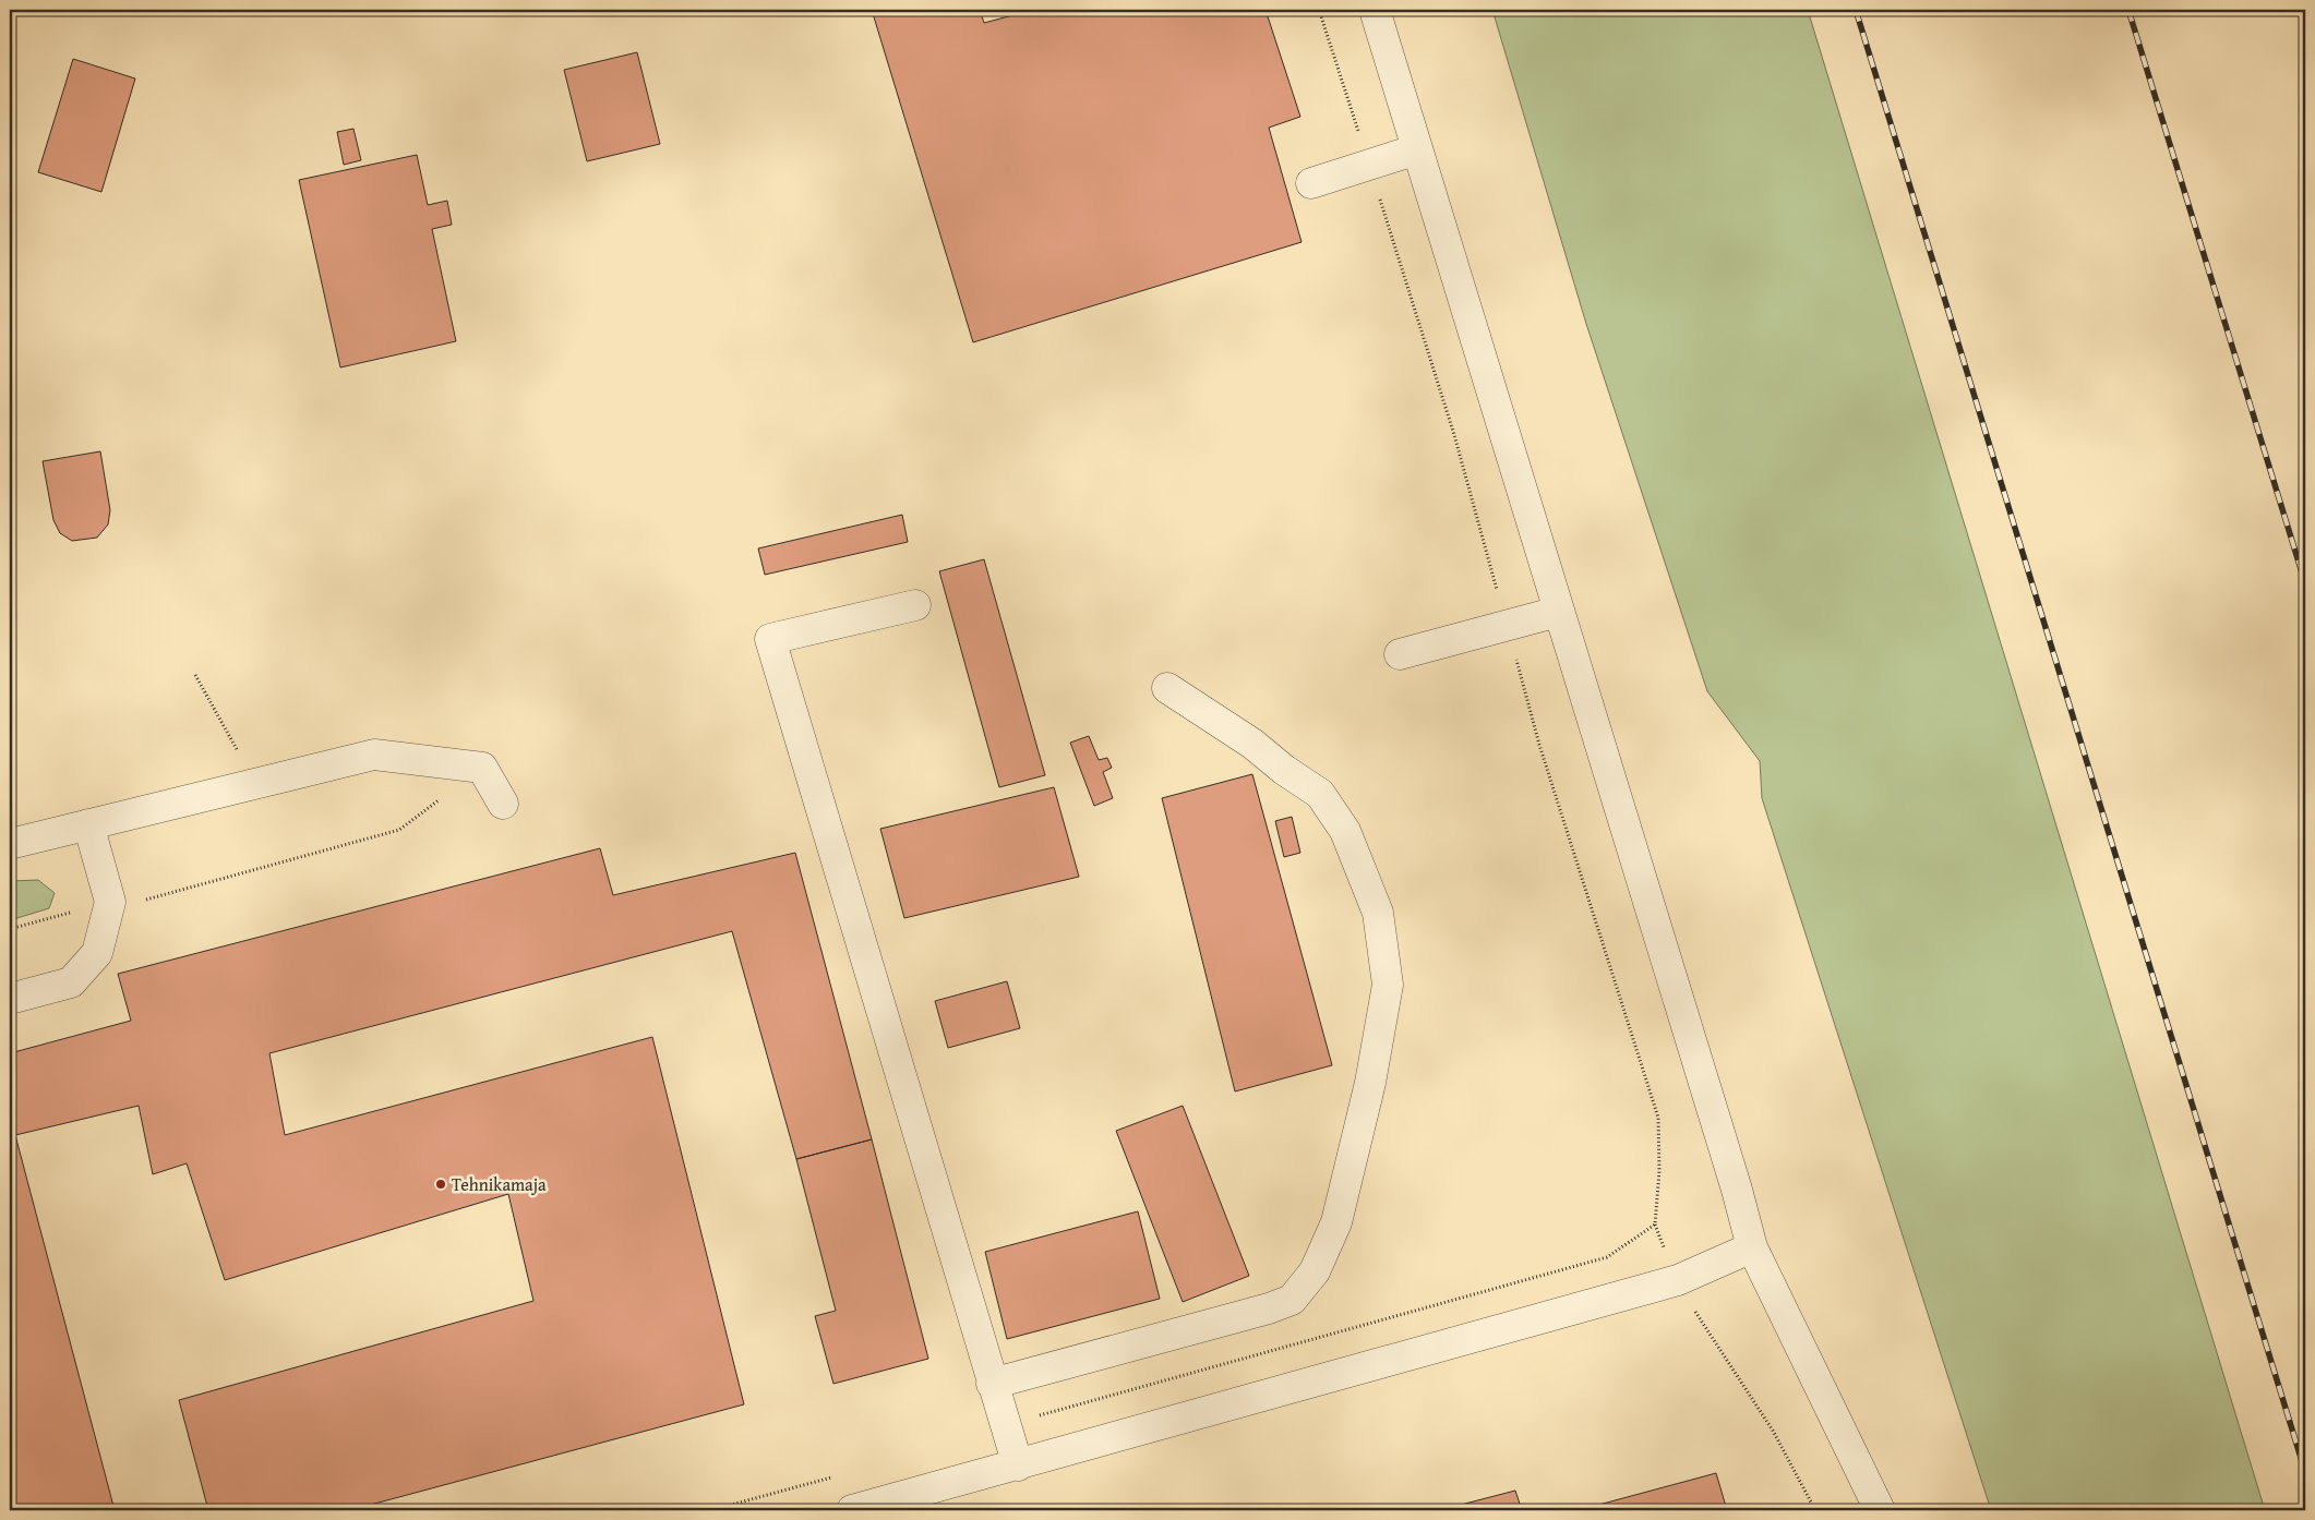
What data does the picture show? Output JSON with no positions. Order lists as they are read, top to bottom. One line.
{"places":["Tehnikamaja"]}
